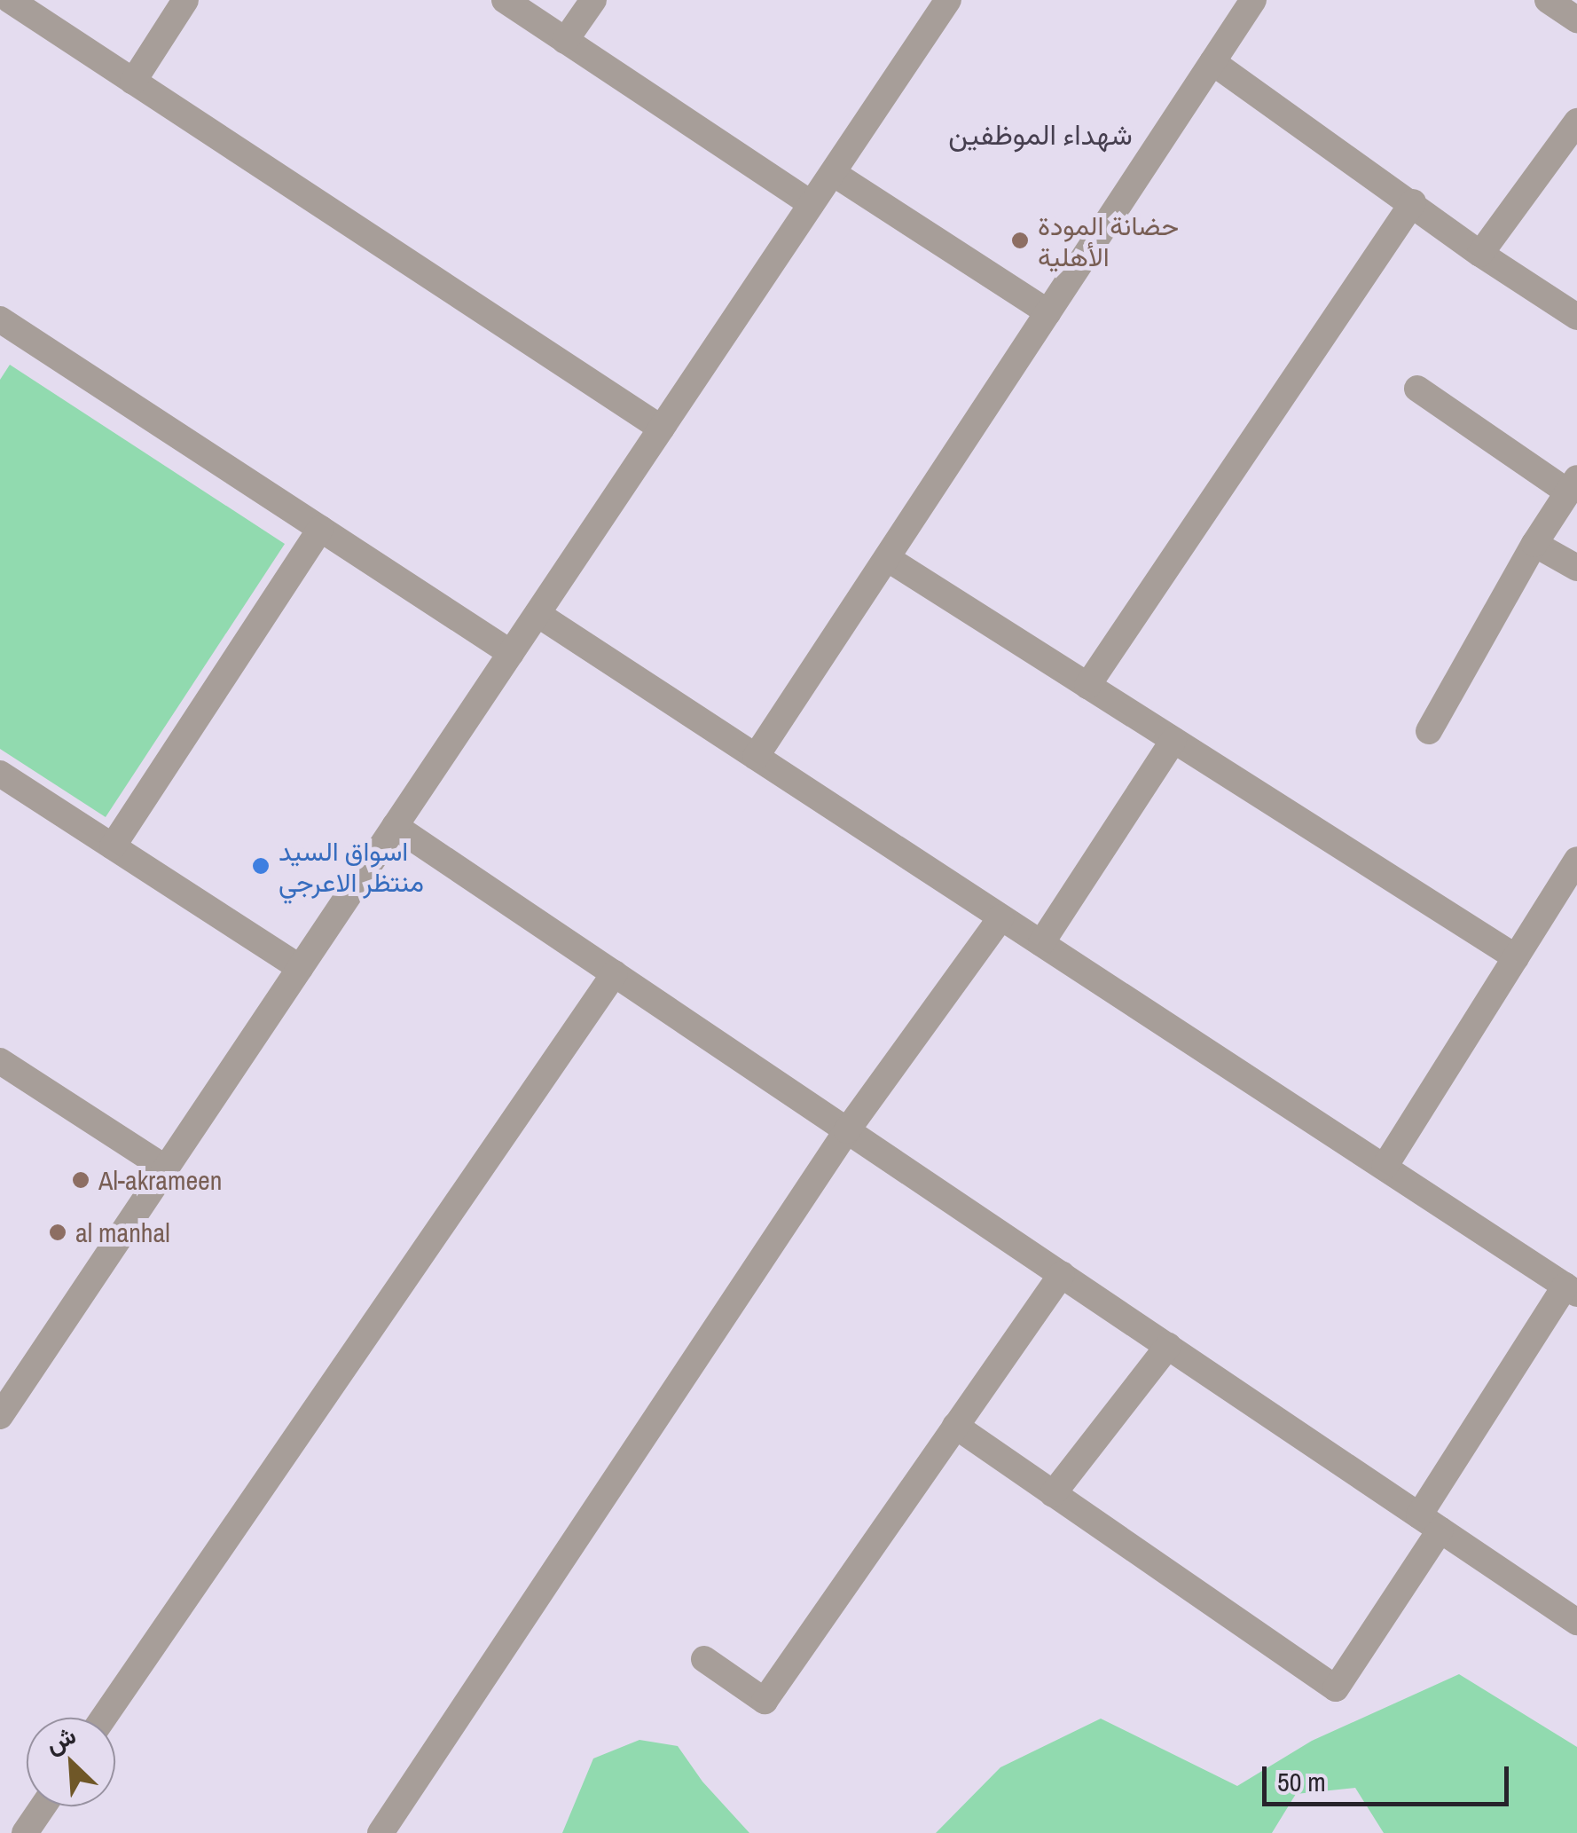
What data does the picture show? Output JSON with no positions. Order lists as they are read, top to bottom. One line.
{"districts":["شهداء الموظفين"],"places":["حضانة المودة الأهلية","اسواق السيد منتظر الاعرجي","Al-akrameen","al manhal"],"scale_bar":"50 m","north":"top left"}
